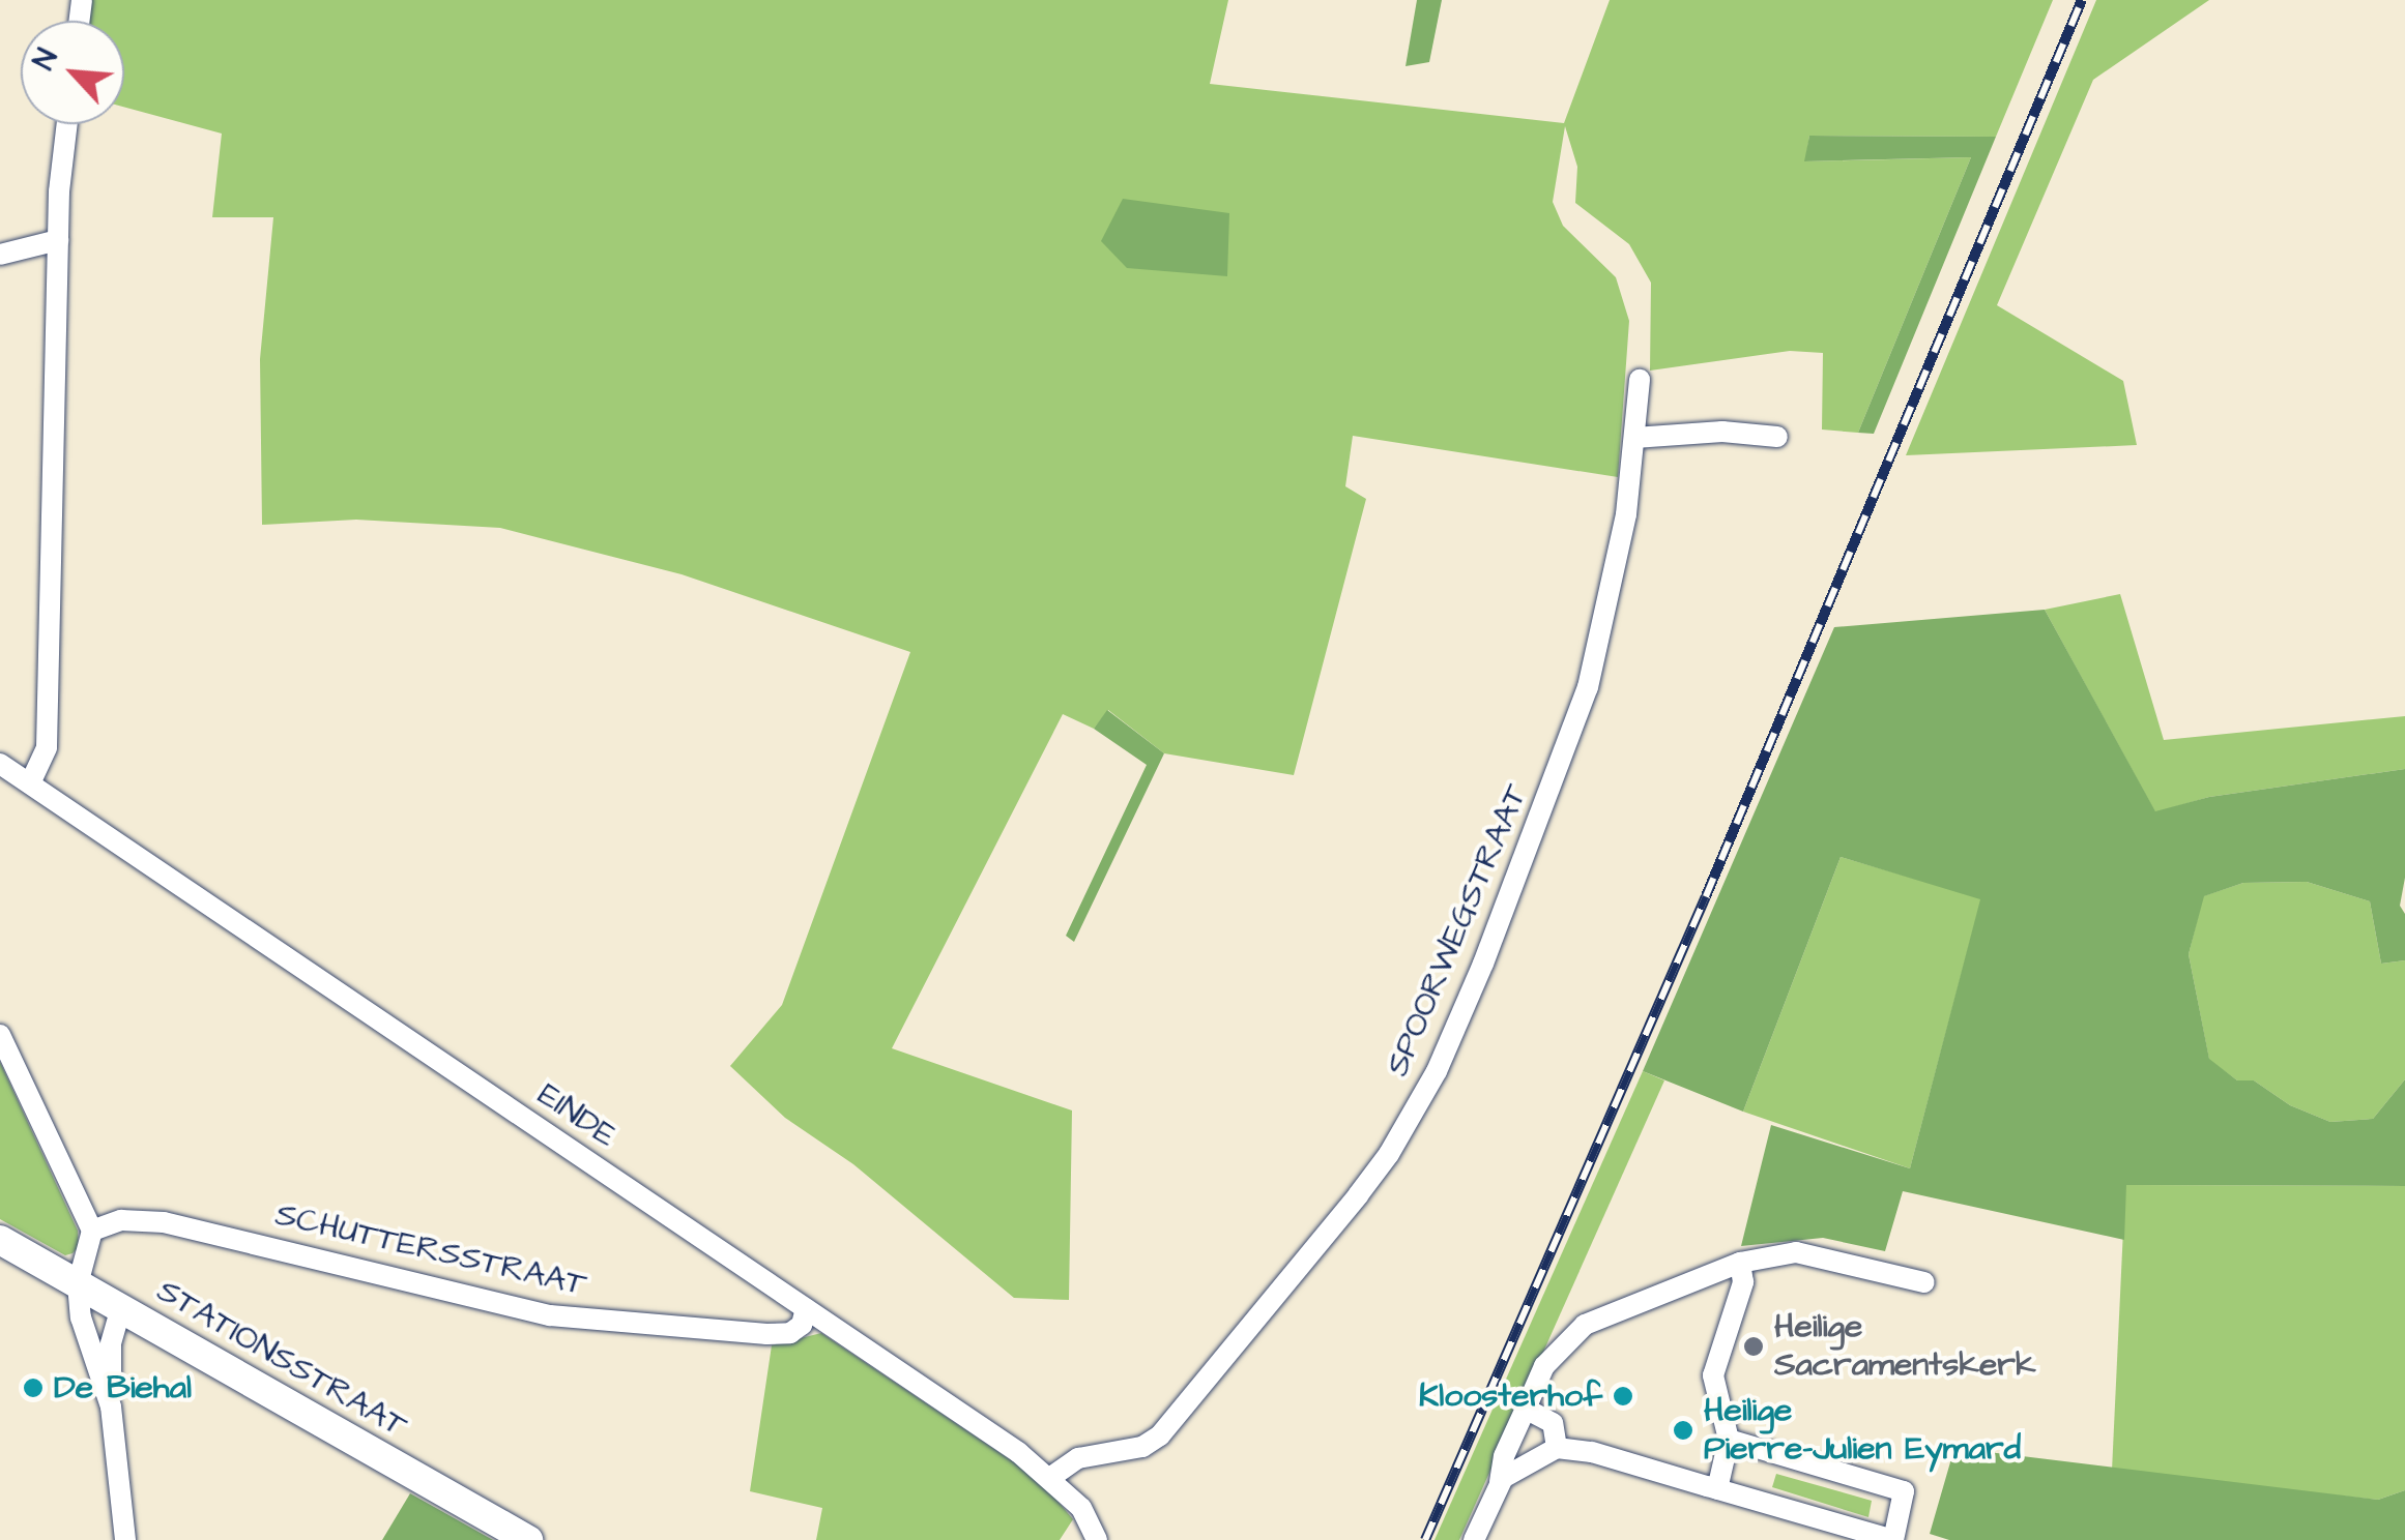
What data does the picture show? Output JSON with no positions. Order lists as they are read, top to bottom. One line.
{"streets":{"main road":["STATIONSSTRAAT"],"street":["SPOORWEGSTRAAT","EINDE","SCHUTTERSSTRAAT"]},"crossings":[["SPOORWEGSTRAAT","EINDE"],["EINDE","SCHUTTERSSTRAAT"]],"places":["Heilige Sacramentskerk","De Biehal","Kloosterhof","Heilige Pierre-Julien Eymard"],"north":"top left"}
